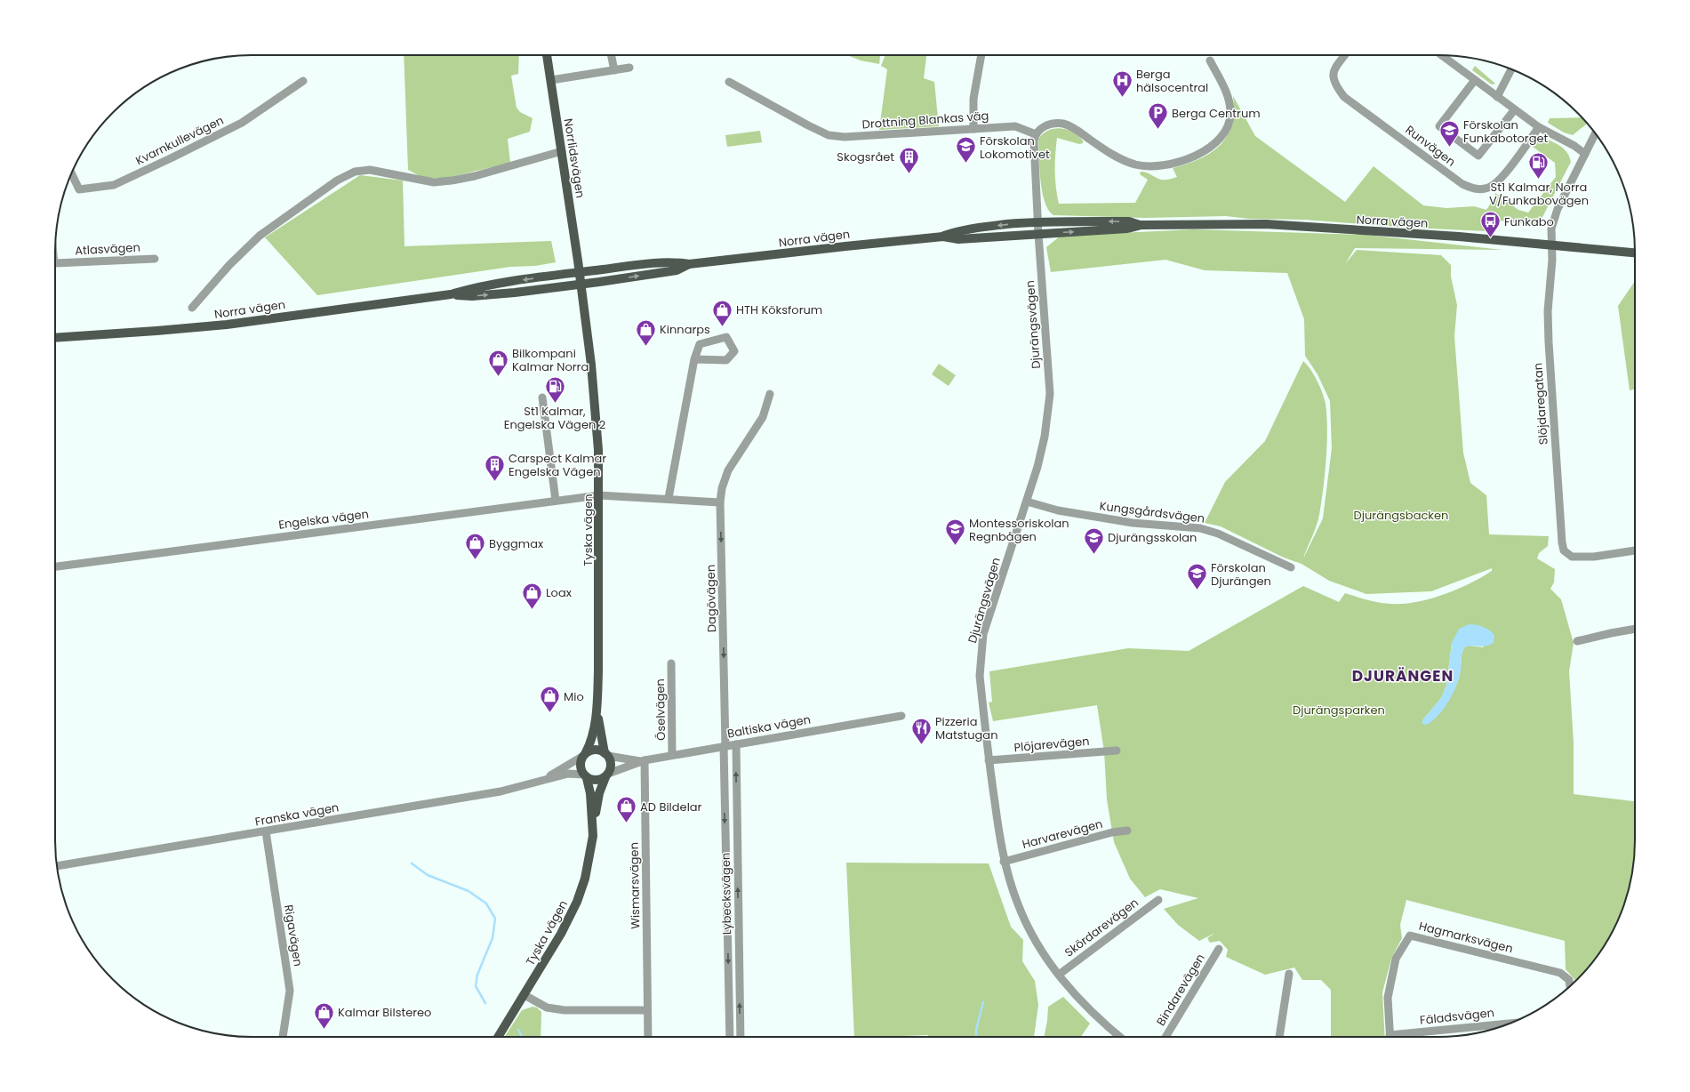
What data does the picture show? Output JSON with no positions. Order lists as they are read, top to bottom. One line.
{"streets":{"main road":["Norrlidsvägen","Norra vägen","Tyska vägen"],"street":["Drottning Blankas väg","Kvarnkullevägen","Runvägen","Atlasvägen","Djurängsvägen","Slöjdaregatan","Kungsgårdsvägen","Engelska vägen","Dagövägen","Öselvägen","Baltiska vägen","Plöjarevägen","Franska vägen","Harvarevägen","Wismarsvägen","Lybecksvägen","Skördarevägen","Rigavägen","Hagmarksvägen","Bindarevägen","Fäladsvägen"]},"crossings":[["Norrlidsvägen","Norra vägen"],["Norrlidsvägen","Tyska vägen"],["Norra vägen","Djurängsvägen"],["Norra vägen","Slöjdaregatan"],["Norra vägen","Tyska vägen"],["Djurängsvägen","Kungsgårdsvägen"],["Djurängsvägen","Plöjarevägen"],["Djurängsvägen","Harvarevägen"],["Djurängsvägen","Skördarevägen"],["Engelska vägen","Tyska vägen"],["Tyska vägen","Baltiska vägen"],["Tyska vägen","Franska vägen"],["Dagövägen","Baltiska vägen"],["Dagövägen","Lybecksvägen"],["Öselvägen","Baltiska vägen"],["Baltiska vägen","Franska vägen"],["Baltiska vägen","Wismarsvägen"],["Baltiska vägen","Lybecksvägen"],["Franska vägen","Rigavägen"]],"one_way":["Dagövägen"],"districts":["DJURÄNGEN"],"parks":["Djurängsbacken","Djurängsparken"],"places":{"hospital":["Berga hälsocentral"],"parking":["Berga Centrum"],"school or university":["Förskolan Funkabotorget","Förskolan Lokomotivet","Montessoriskolan Regnbågen","Djurängsskolan","Förskolan Djurängen"],"building":["Skogsrået","Carspect Kalmar Engelska Vägen"],"fuel station":["St1 Kalmar, Norra V/Funkabovägen","St1 Kalmar, Engelska Vägen 2"],"bus stop":["Funkabo"],"shop":["HTH Köksforum","Kinnarps","Bilkompani Kalmar Norra","Byggmax","Loax","Mio","AD Bildelar","Kalmar Bilstereo"],"restaurant":["Pizzeria Matstugan"]}}
